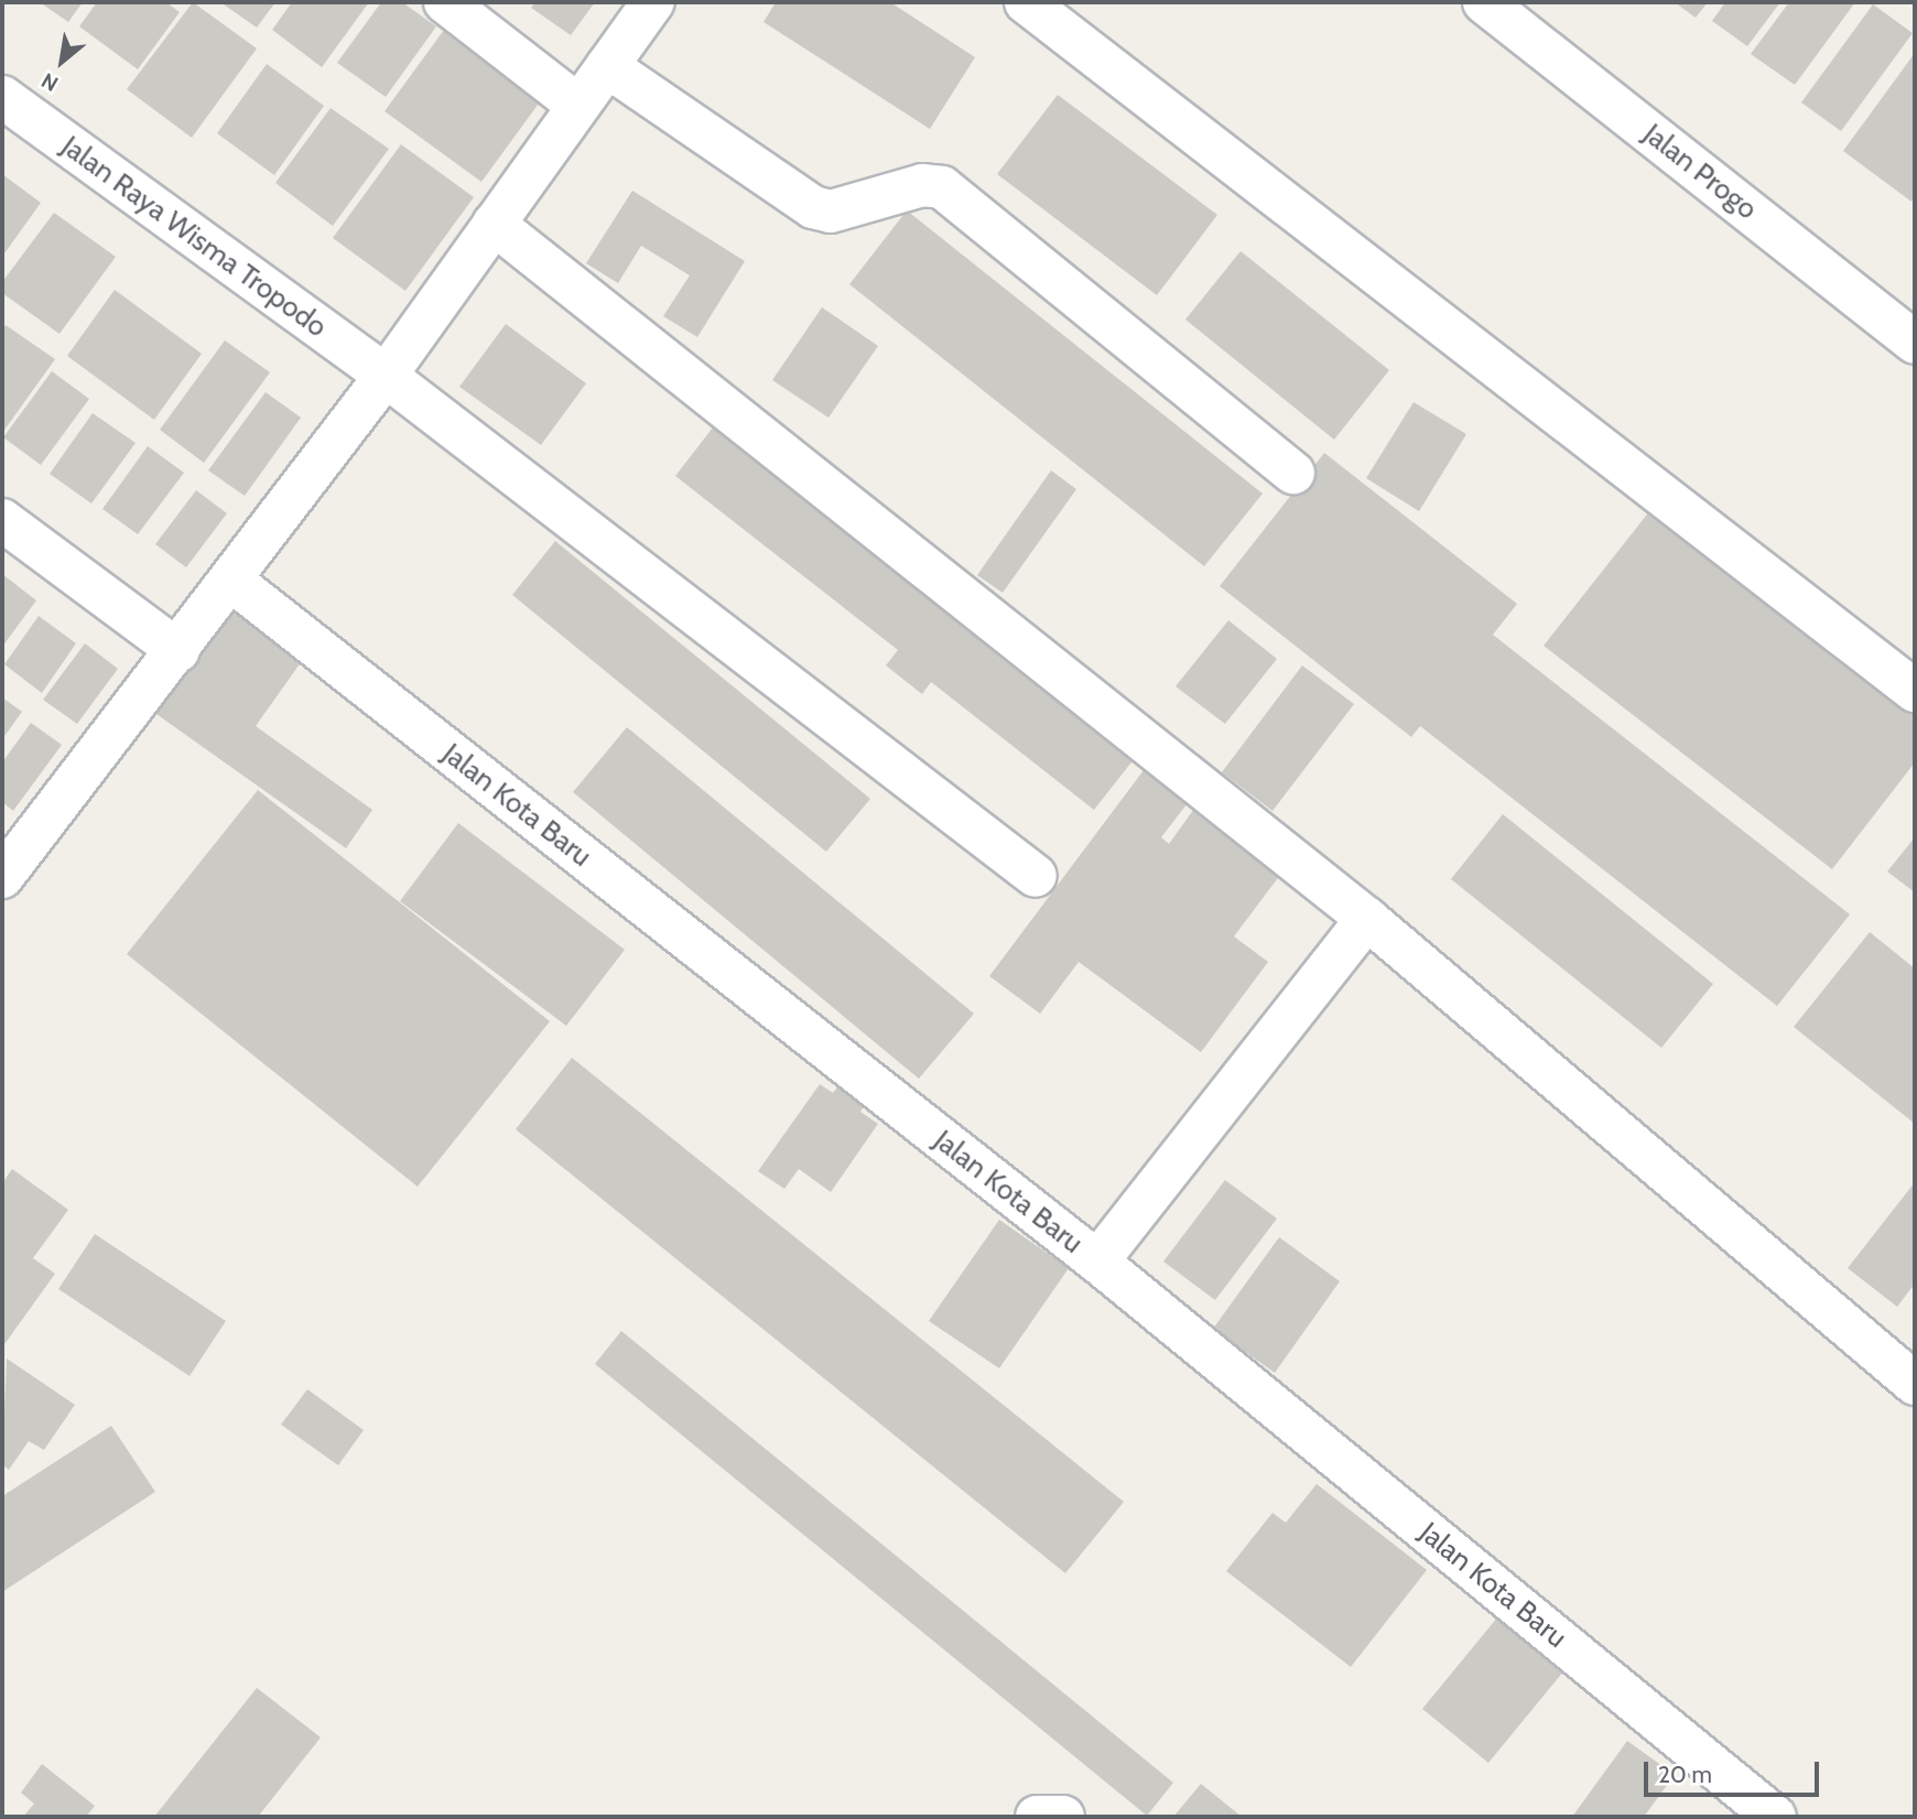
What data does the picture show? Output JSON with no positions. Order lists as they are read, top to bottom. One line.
{"streets":{"street":["Jalan Progo","Jalan Raya Wisma Tropodo","Jalan Kota Baru"]},"scale_bar":"20 m","north":"bottom left"}
